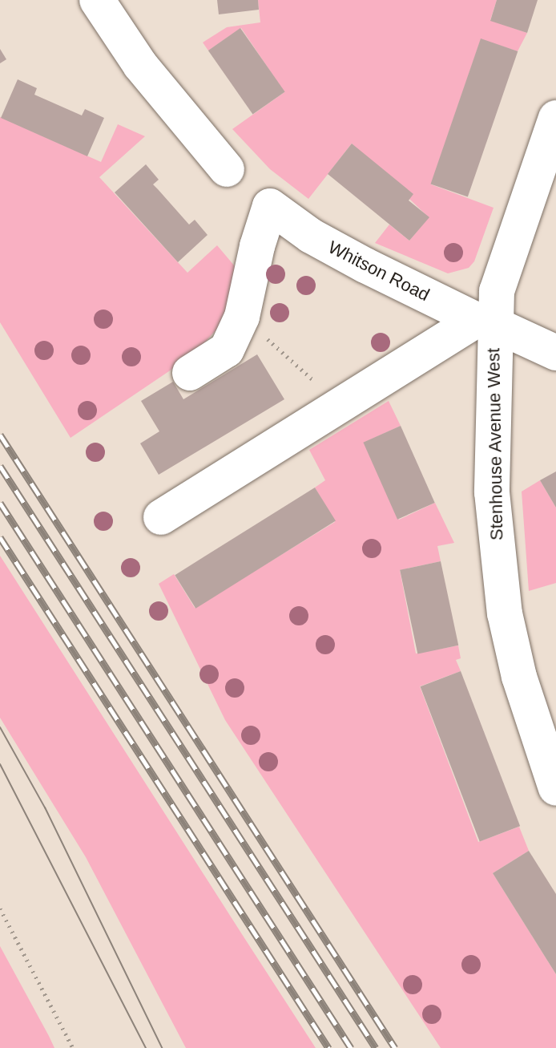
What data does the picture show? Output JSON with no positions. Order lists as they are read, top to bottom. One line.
{"streets":{"street":["Whitson Road","Stenhouse Avenue West"]},"crossings":[["Whitson Road","Stenhouse Avenue West"]]}
